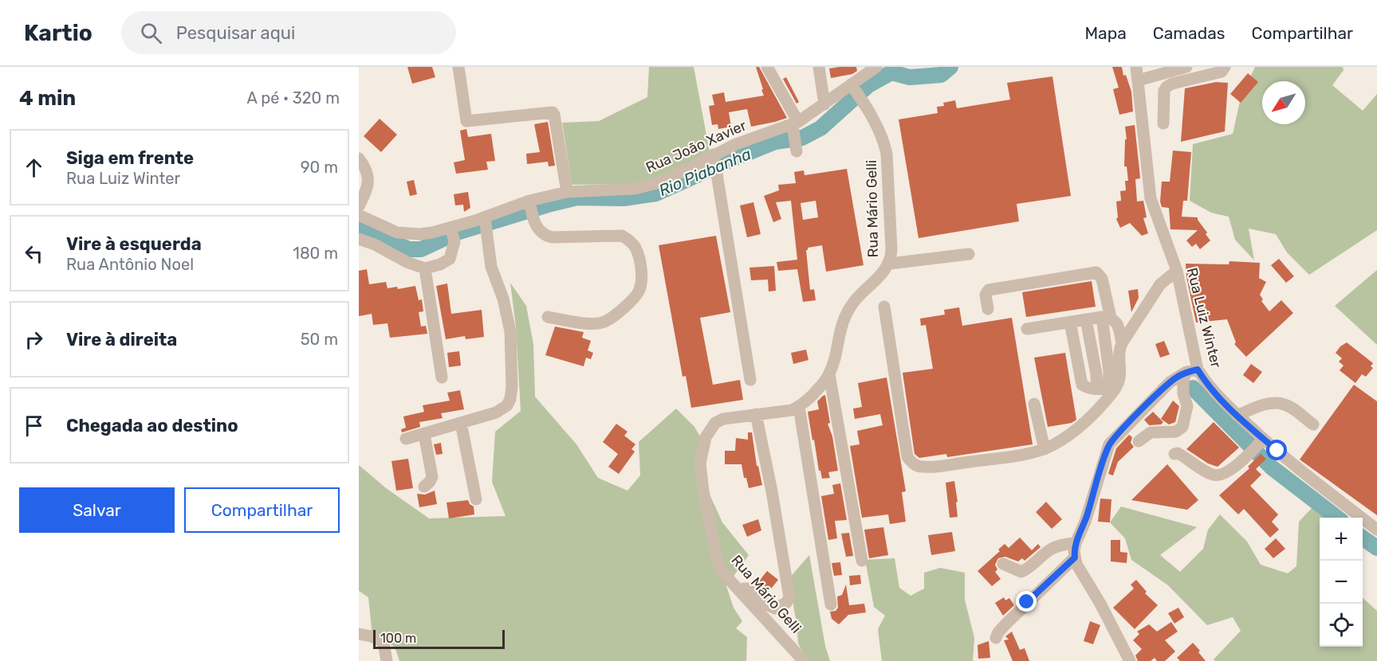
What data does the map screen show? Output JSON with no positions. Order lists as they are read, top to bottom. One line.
{"streets":{"street":["Rua João Xavier","Rua Mário Gelli","Rua Luiz Winter"]},"crossings":[["Rua João Xavier","Rua Mário Gelli"]],"water":["Rio Piabanha"],"scale_bar":"100 m","north":"bottom left","page":{"header":"Kartio","search":"Pesquisar aqui","nav":["Mapa","Camadas","Compartilhar"],"heading":["4 min","A pé · 320 m"],"list":[["Siga em frente","Rua Luiz Winter","90 m"],["Vire à esquerda","Rua Antônio Noel","180 m"],["Vire à direita","50 m"],"Chegada ao destino"],"buttons":["Salvar","Compartilhar"],"map_buttons":["+","−"],"scale":"100 m"}}
